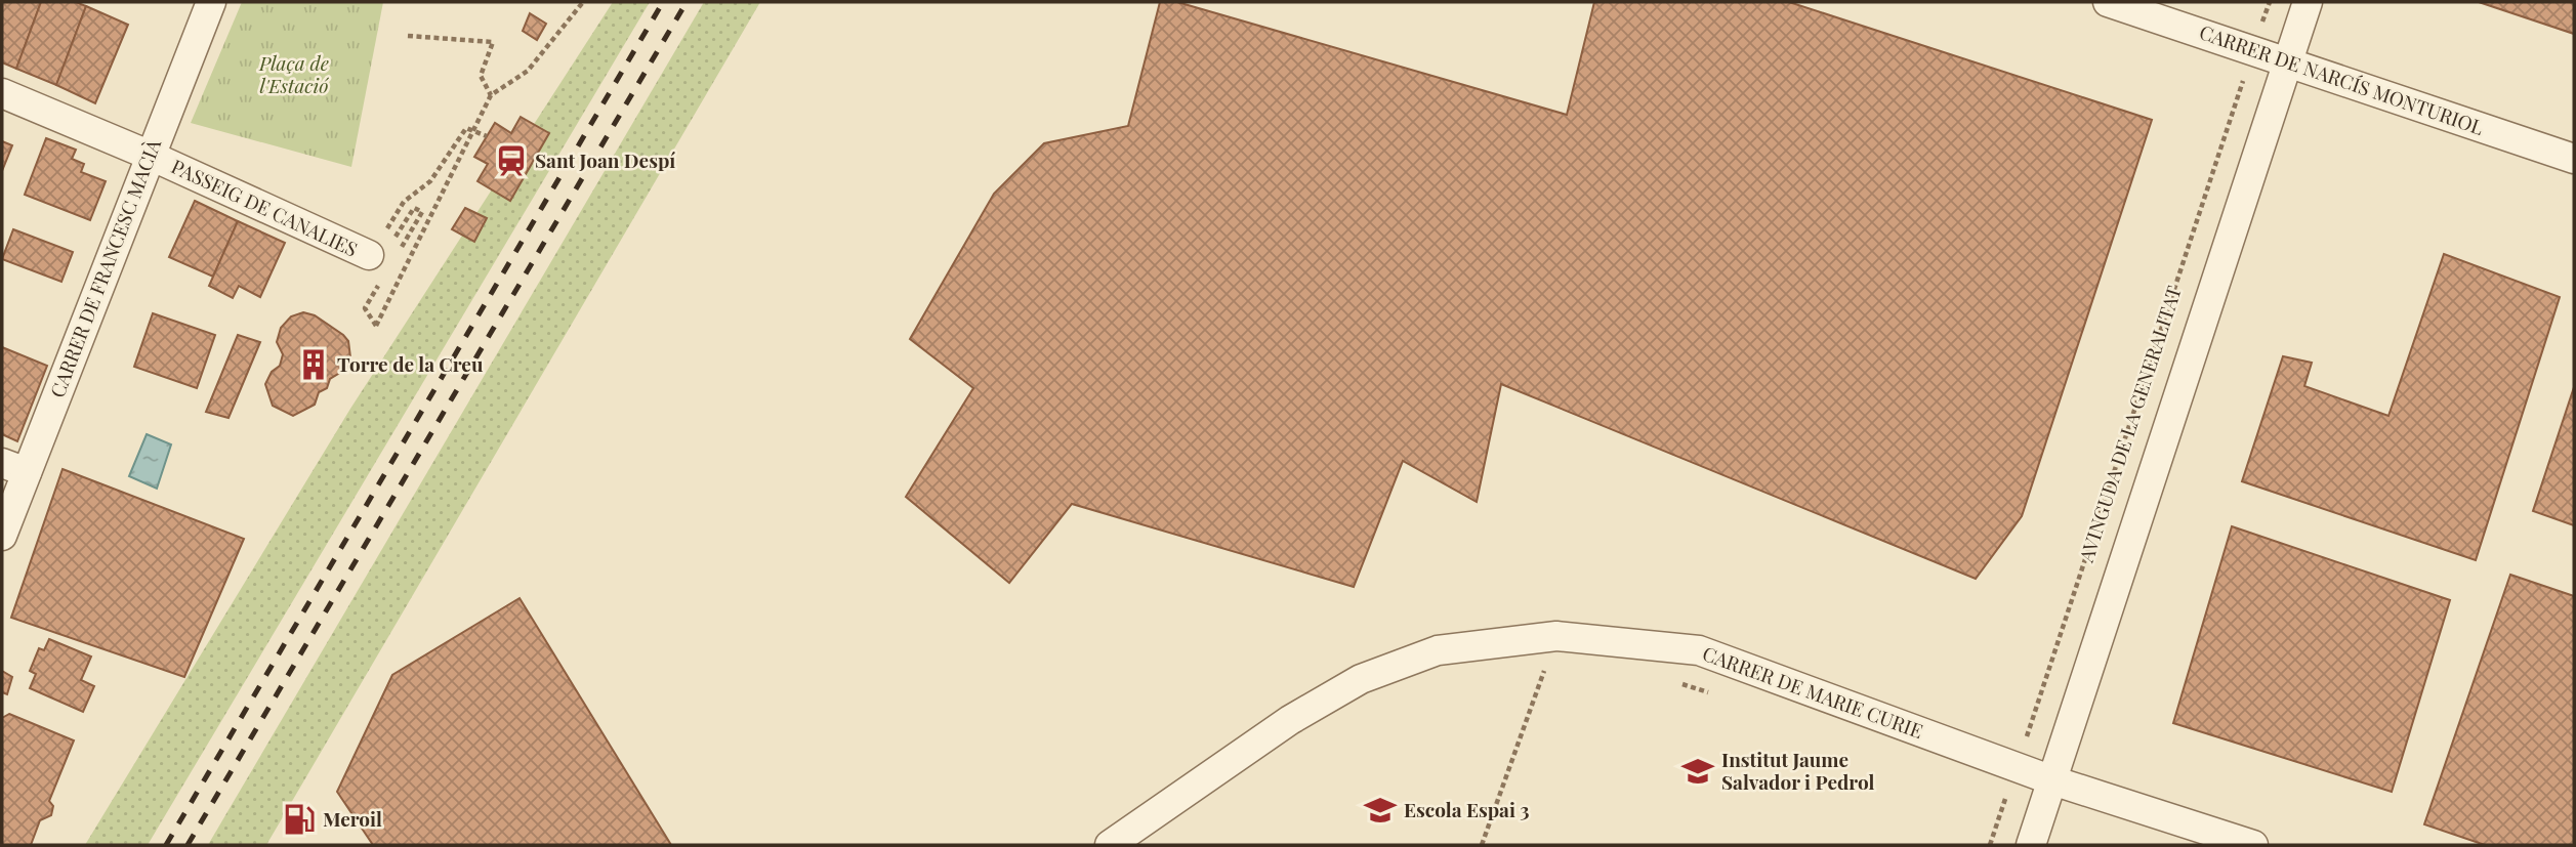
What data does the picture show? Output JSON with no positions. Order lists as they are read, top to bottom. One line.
{"streets":{"street":["CARRER DE NARCÍS MONTURIOL","PASSEIG DE CANALIES","CARRER DE FRANCESC MACIÀ","AVINGUDA DE LA GENERALITAT","CARRER DE MARIE CURIE"]},"crossings":[["CARRER DE NARCÍS MONTURIOL","AVINGUDA DE LA GENERALITAT"],["PASSEIG DE CANALIES","CARRER DE FRANCESC MACIÀ"],["AVINGUDA DE LA GENERALITAT","CARRER DE MARIE CURIE"]],"parks":["Plaça de l'Estació"],"places":{"station":["Sant Joan Despí"],"building":["Torre de la Creu"],"school or university":["Institut Jaume Salvador i Pedrol","Escola Espai 3"],"fuel station":["Meroil"]}}
